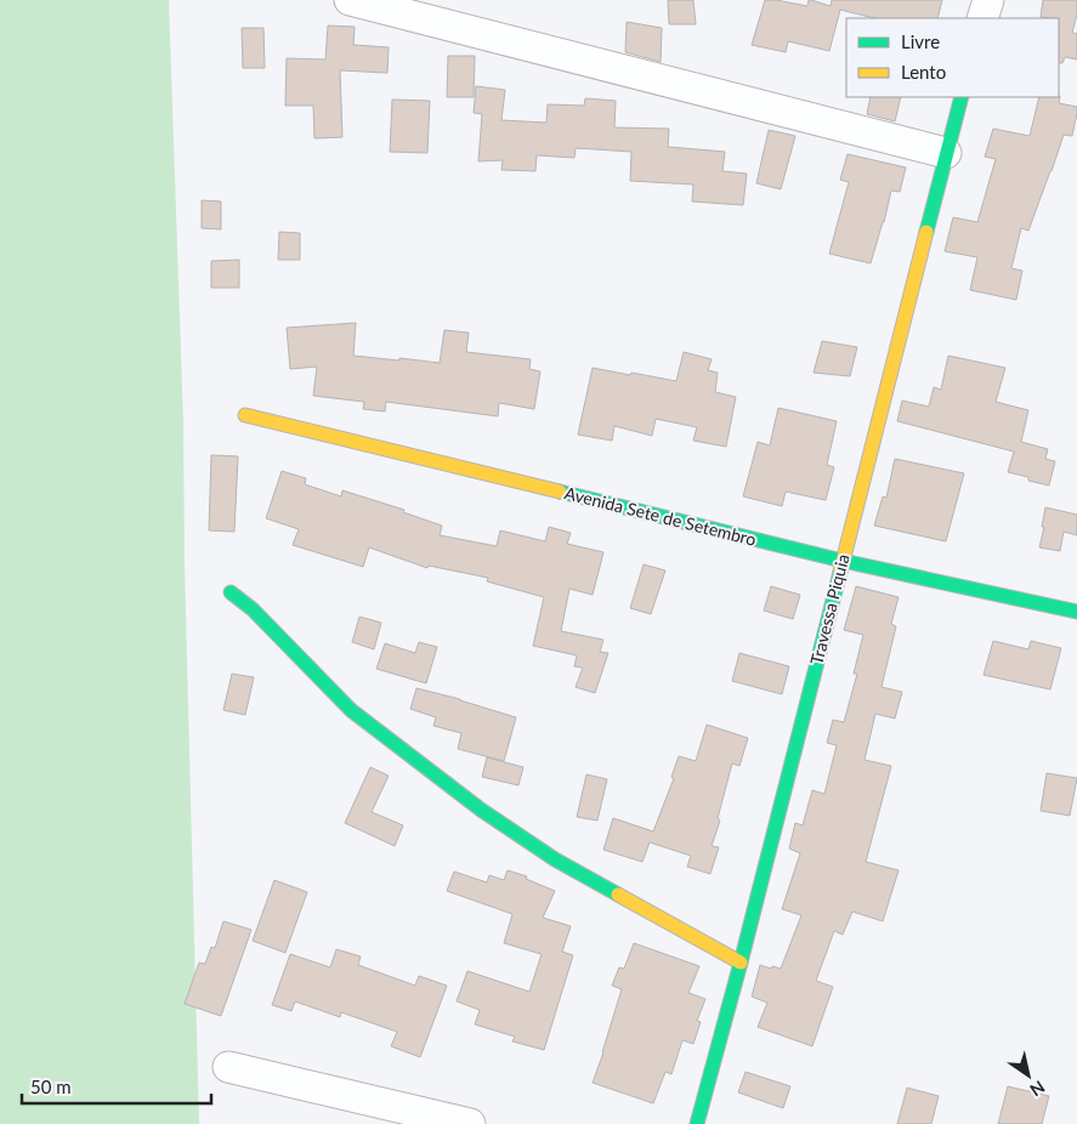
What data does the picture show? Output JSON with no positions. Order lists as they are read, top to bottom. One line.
{"streets":{"street":["Avenida Sete de Setembro","Travessa Piquia"]},"crossings":[["Avenida Sete de Setembro","Travessa Piquia"]],"legend":["Livre","Lento"],"scale_bar":"50 m","north":"bottom right"}
